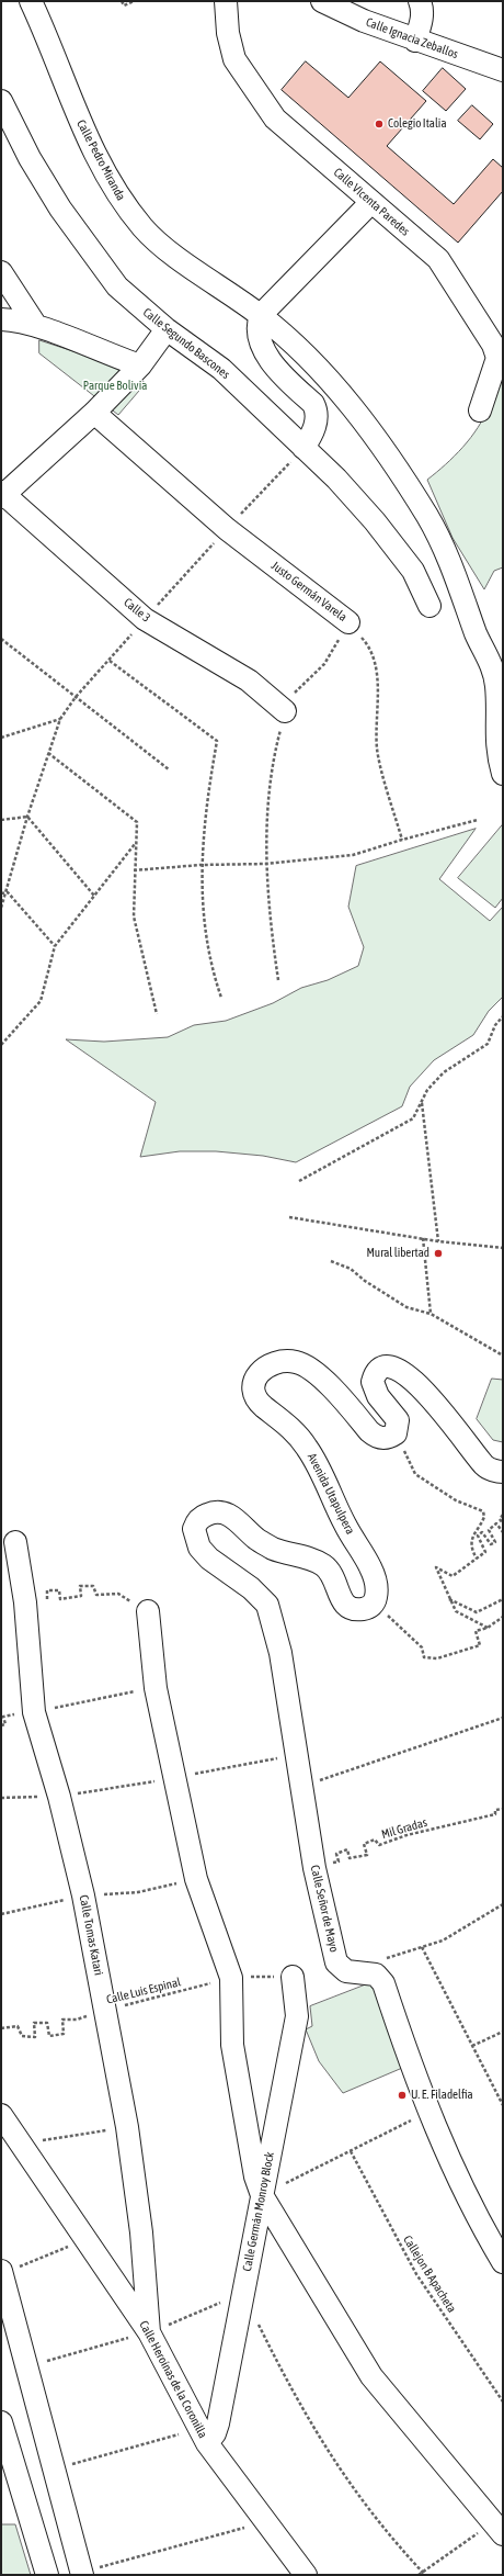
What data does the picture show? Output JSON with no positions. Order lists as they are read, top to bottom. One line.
{"streets":{"street":["Calle Ignacia Zeballos","Calle Pedro Miranda","Calle VIcenta Paredes","Calle Segundo Bascones","Justo Germán Varela","Calle 3","Avenida Utapulpera","Calle Señor de Mayo","Calle Tomas Katari","Calle Germán Monroy Block","Calle Heroínas de la Coronilla"],"path":["Mil Gradas","Calle Luis Espinal","Callejon B Apacheta"]},"crossings":[["Avenida Utapulpera","Calle Señor de Mayo"],["Mil Gradas","Calle Señor de Mayo"],["Calle Tomas Katari","Calle Luis Espinal"],["Calle Tomas Katari","Calle Heroínas de la Coronilla"],["Calle Luis Espinal","Calle Germán Monroy Block"],["Calle Germán Monroy Block","Calle Heroínas de la Coronilla"]],"parks":["Parque Bolivia"],"places":["Colegio Italia","Mural libertad","U. E. Filadelfia"]}
